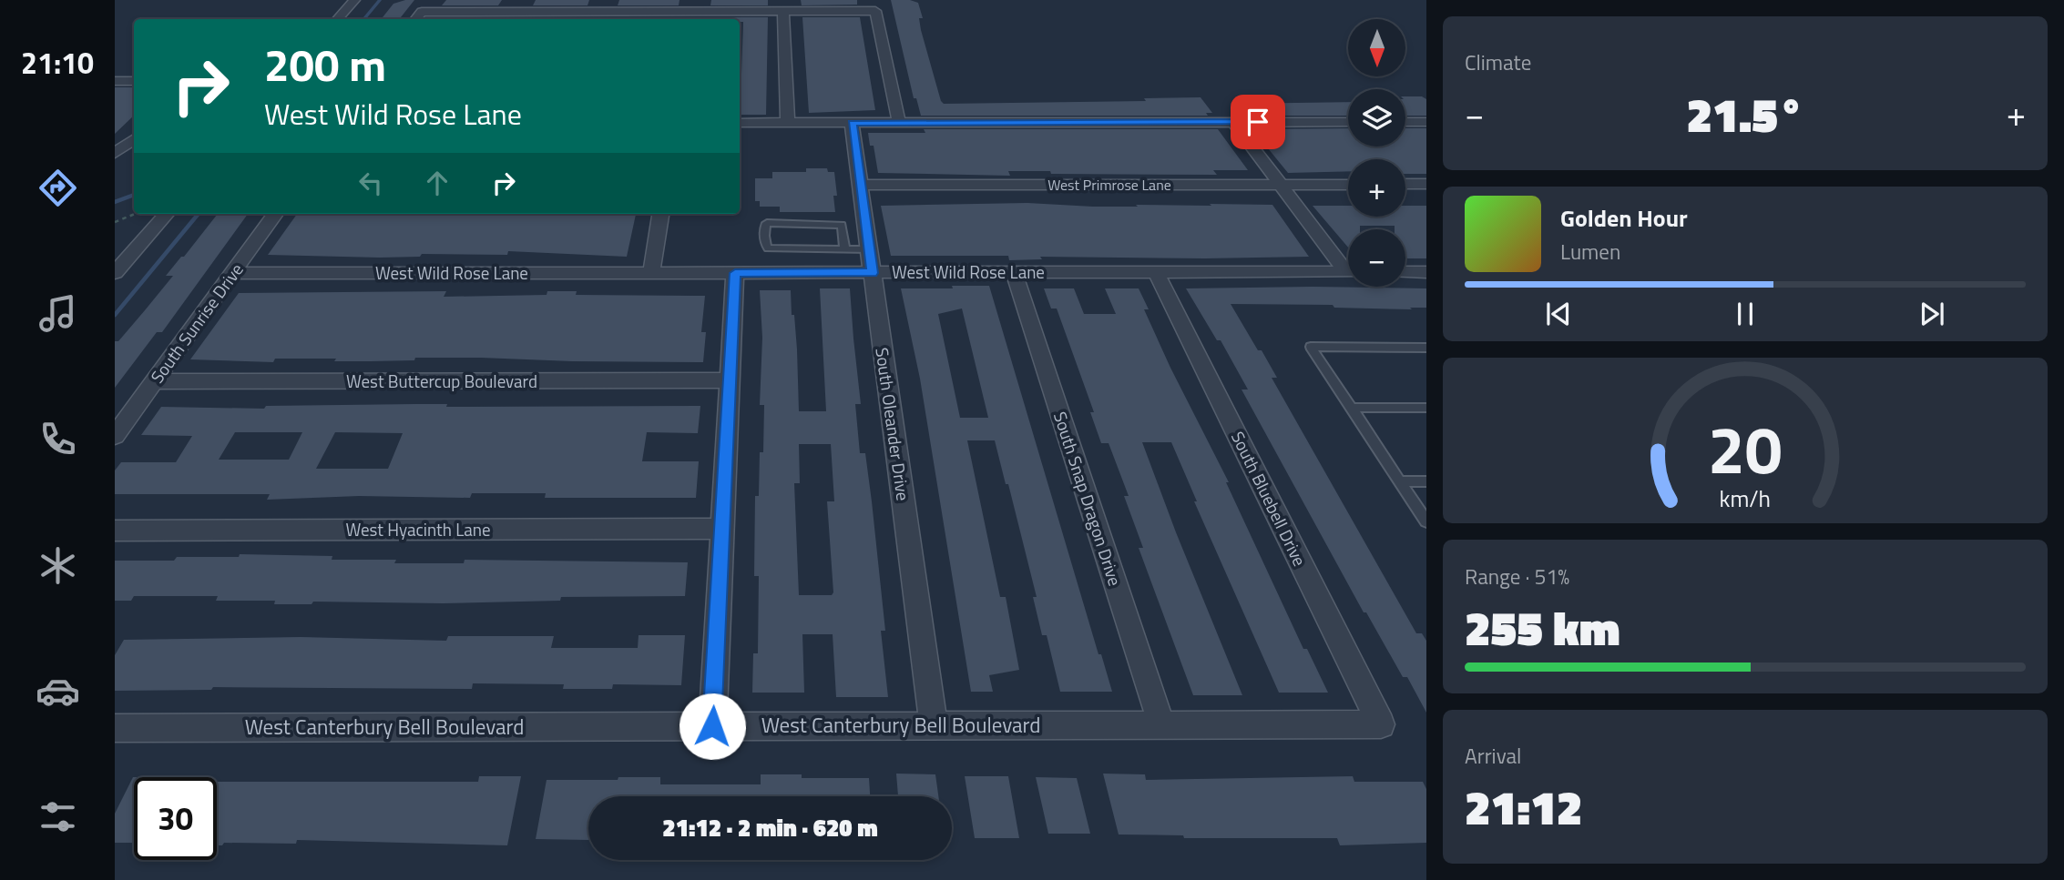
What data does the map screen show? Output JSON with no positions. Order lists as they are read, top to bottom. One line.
{"streets":{"street":["West Primrose Lane","West Wild Rose Lane","South Sunrise Drive","West Buttercup Boulevard","South Oleander Drive","South Snap Dragon Drive","South Bluebell Drive","West Hyacinth Lane","West Canterbury Bell Boulevard"]},"crossings":[["West Primrose Lane","South Oleander Drive"],["West Wild Rose Lane","South Sunrise Drive"],["West Wild Rose Lane","South Oleander Drive"],["West Wild Rose Lane","South Snap Dragon Drive"],["West Wild Rose Lane","South Bluebell Drive"],["South Sunrise Drive","West Buttercup Boulevard"],["South Oleander Drive","West Canterbury Bell Boulevard"],["South Snap Dragon Drive","West Canterbury Bell Boulevard"],["South Bluebell Drive","West Canterbury Bell Boulevard"]],"north":"bottom","page":{"tabs":"21:10","tile":["Climate",["Range · 51%","255 km"],["Arrival","21:12"]],"map_buttons":["+","−"],"turn":["200 m","West Wild Rose Lane"],"heat":["−","21.5°","+"],"song":["Golden Hour","Lumen"],"limit":"30","trip":"21:12 · 2 min · 620 m","gauge":["20","km/h"]}}
